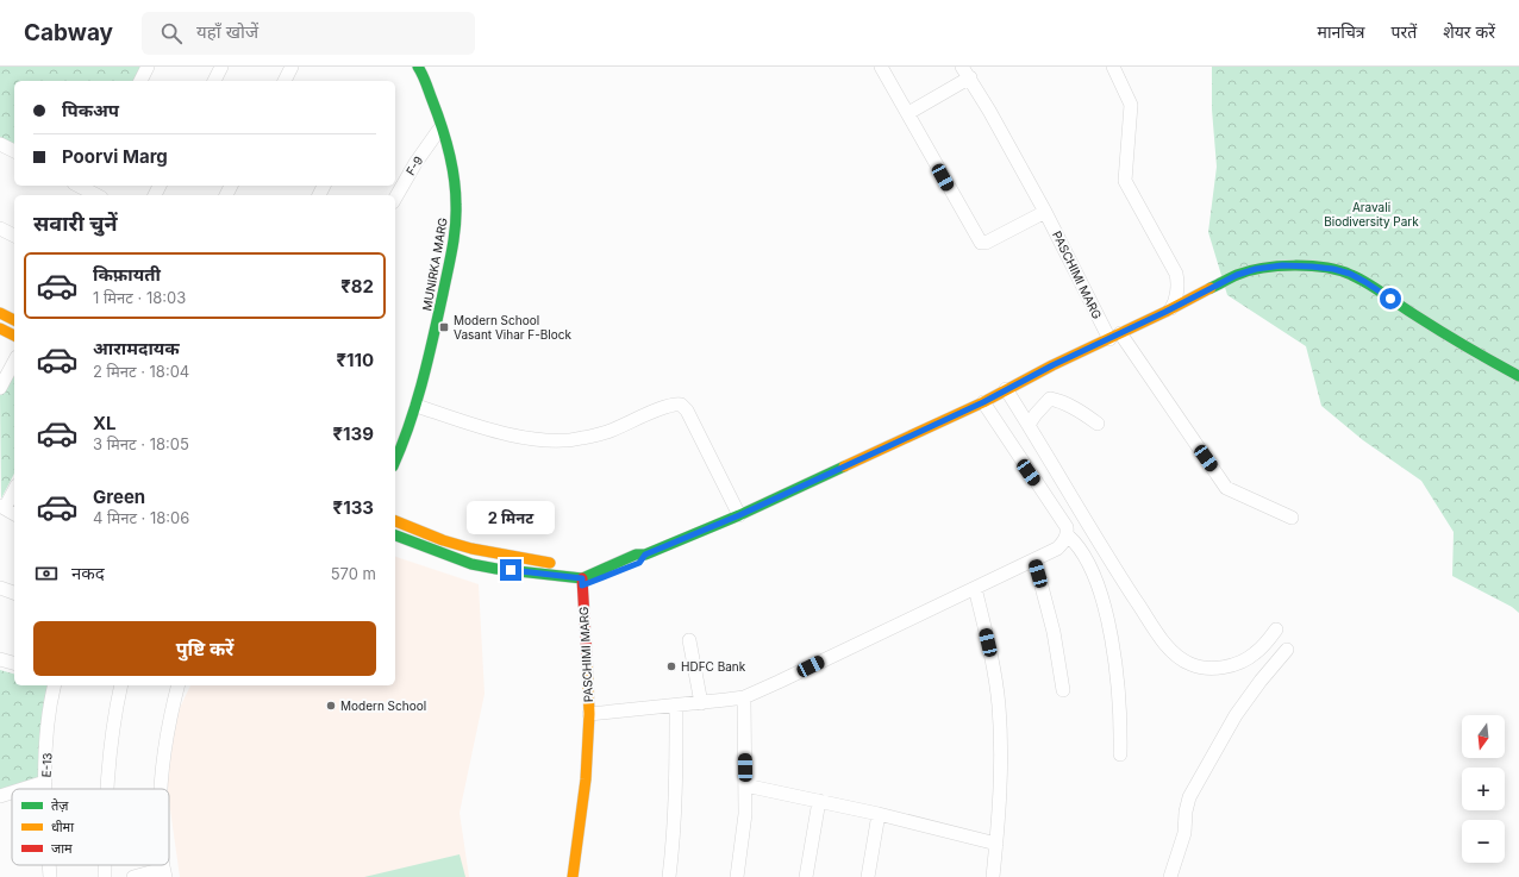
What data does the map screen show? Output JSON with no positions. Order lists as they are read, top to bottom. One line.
{"streets":{"street":["F-9","MUNIRKA MARG","PASCHIMI MARG","E-13"]},"crossings":[["F-9","MUNIRKA MARG"]],"parks":["Aravali Biodiversity Park"],"places":{"transit":["Modern School Vasant Vihar F-Block"],"other":["HDFC Bank","Modern School"]},"legend":["तेज़","धीमा","जाम"],"north":"bottom","page":{"header":"Cabway","search":"यहाँ खोजें","nav":["मानचित्र","परतें","शेयर करें"],"banner":["पिकअप","Poorvi Marg"],"heading":"सवारी चुनें","list":[{"name":"किफ़ायती","note":"1 मिनट · 18:03","value":"₹82"},{"name":"आरामदायक","note":"2 मिनट · 18:04","value":"₹110"},{"name":"XL","note":"3 मिनट · 18:05","value":"₹139"},{"name":"Green","note":"4 मिनट · 18:06","value":"₹133"}],"bubble":"2 मिनट","pay":["नकद","570 m"],"buttons":"पुष्टि करें","map_buttons":["+","−"]}}
